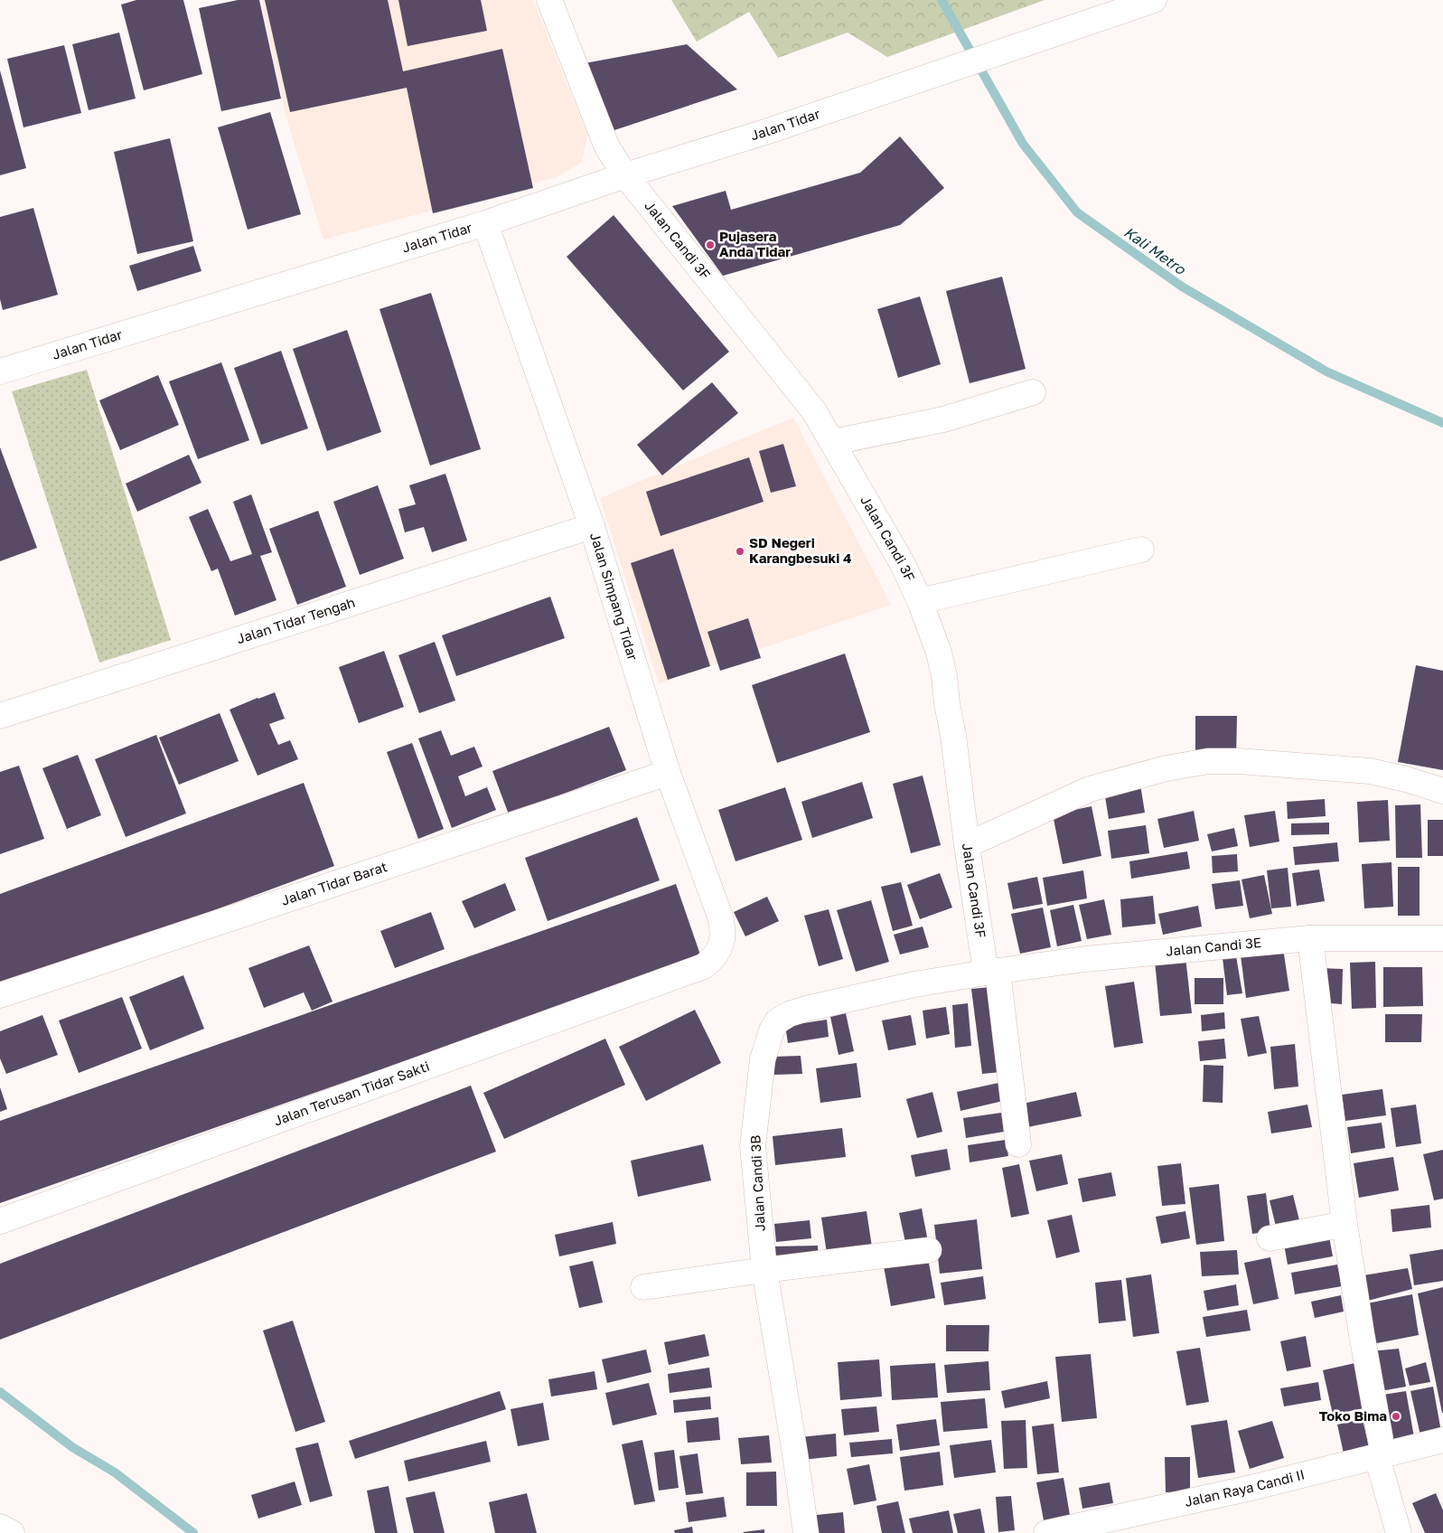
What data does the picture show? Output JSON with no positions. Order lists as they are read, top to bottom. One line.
{"streets":{"street":["Jalan Tidar","Jalan Candi 3F","Jalan Simpang Tidar","Jalan Tidar Tengah","Jalan Tidar Barat","Jalan Candi 3E","Jalan Terusan Tidar Sakti","Jalan Candi 3B","Jalan Raya Candi II"]},"crossings":[["Jalan Tidar","Jalan Candi 3F"],["Jalan Tidar","Jalan Simpang Tidar"],["Jalan Candi 3F","Jalan Candi 3E"],["Jalan Candi 3F","Jalan Candi 3B"],["Jalan Simpang Tidar","Jalan Tidar Tengah"],["Jalan Simpang Tidar","Jalan Tidar Barat"],["Jalan Simpang Tidar","Jalan Terusan Tidar Sakti"],["Jalan Candi 3E","Jalan Candi 3B"]],"water":["Kali Metro"],"places":["Pujasera Anda Tidar","SD Negeri Karangbesuki 4","Toko Bima"]}
